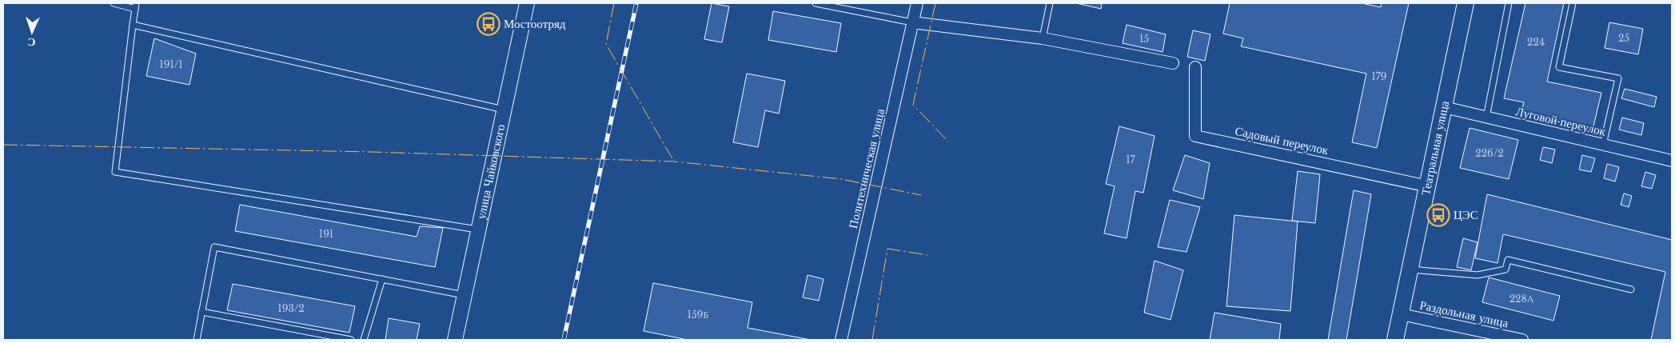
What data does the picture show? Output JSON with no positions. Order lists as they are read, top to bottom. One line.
{"streets":{"main road":["Театральная улица"],"street":["Луговой переулок","Садовый переулок","Политехническая улица","улица Чайковского","Раздольная улица"]},"crossings":[["Луговой переулок","Театральная улица"],["Садовый переулок","Театральная улица"],["Театральная улица","Раздольная улица"]],"places":{"bus stop":["Мостоотряд","ЦЭС"]},"house_numbers":["25","15","224","191/1","179","226/2","17","191","228А","193/2","159Б"],"north":"bottom"}
